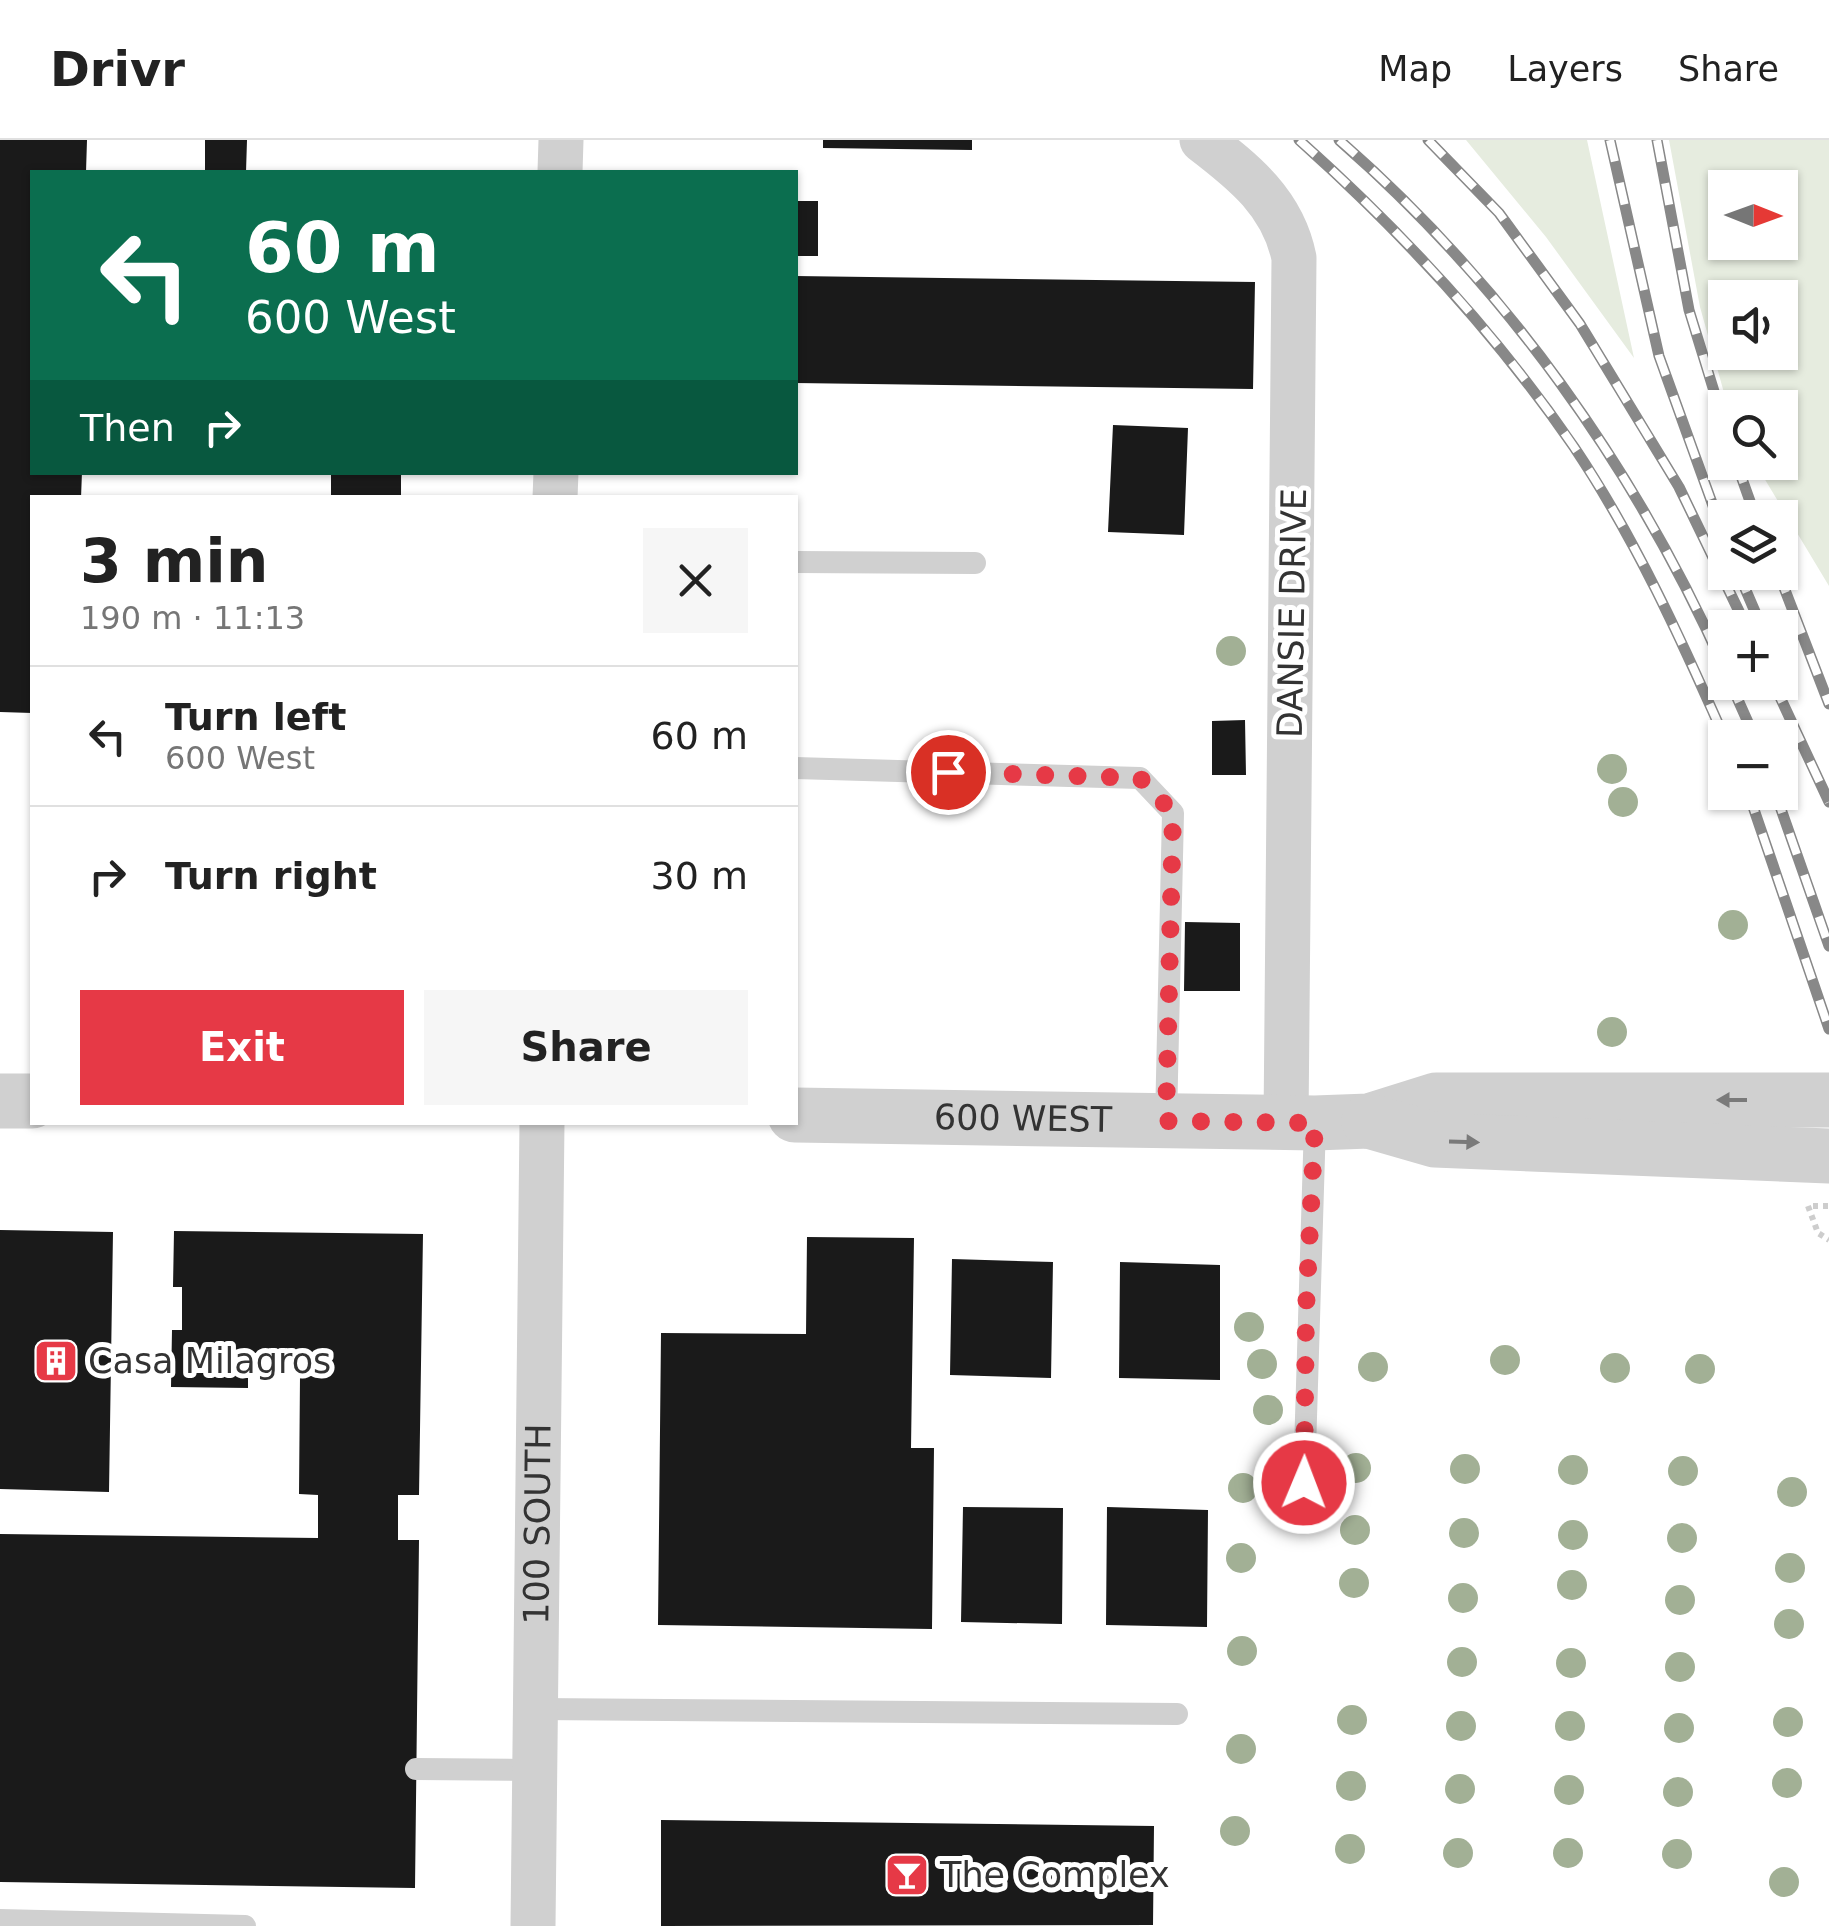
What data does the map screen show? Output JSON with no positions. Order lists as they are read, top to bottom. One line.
{"streets":{"street":["DANSIE DRIVE","600 WEST","100 SOUTH"]},"crossings":[["DANSIE DRIVE","600 WEST"]],"places":{"building":["Casa Milagros"],"bar":["The Complex"]},"north":"right","page":{"header":"Drivr","nav":["Map","Layers","Share"],"map_buttons":["+","−"],"turn":["60 m","600 West"],"then":"Then","heading":["3 min","190 m · 11:13"],"list":[{"name":"Turn left","note":"600 West","value":"60 m"},{"name":"Turn right","value":"30 m"}],"buttons":["Exit","Share"]}}
